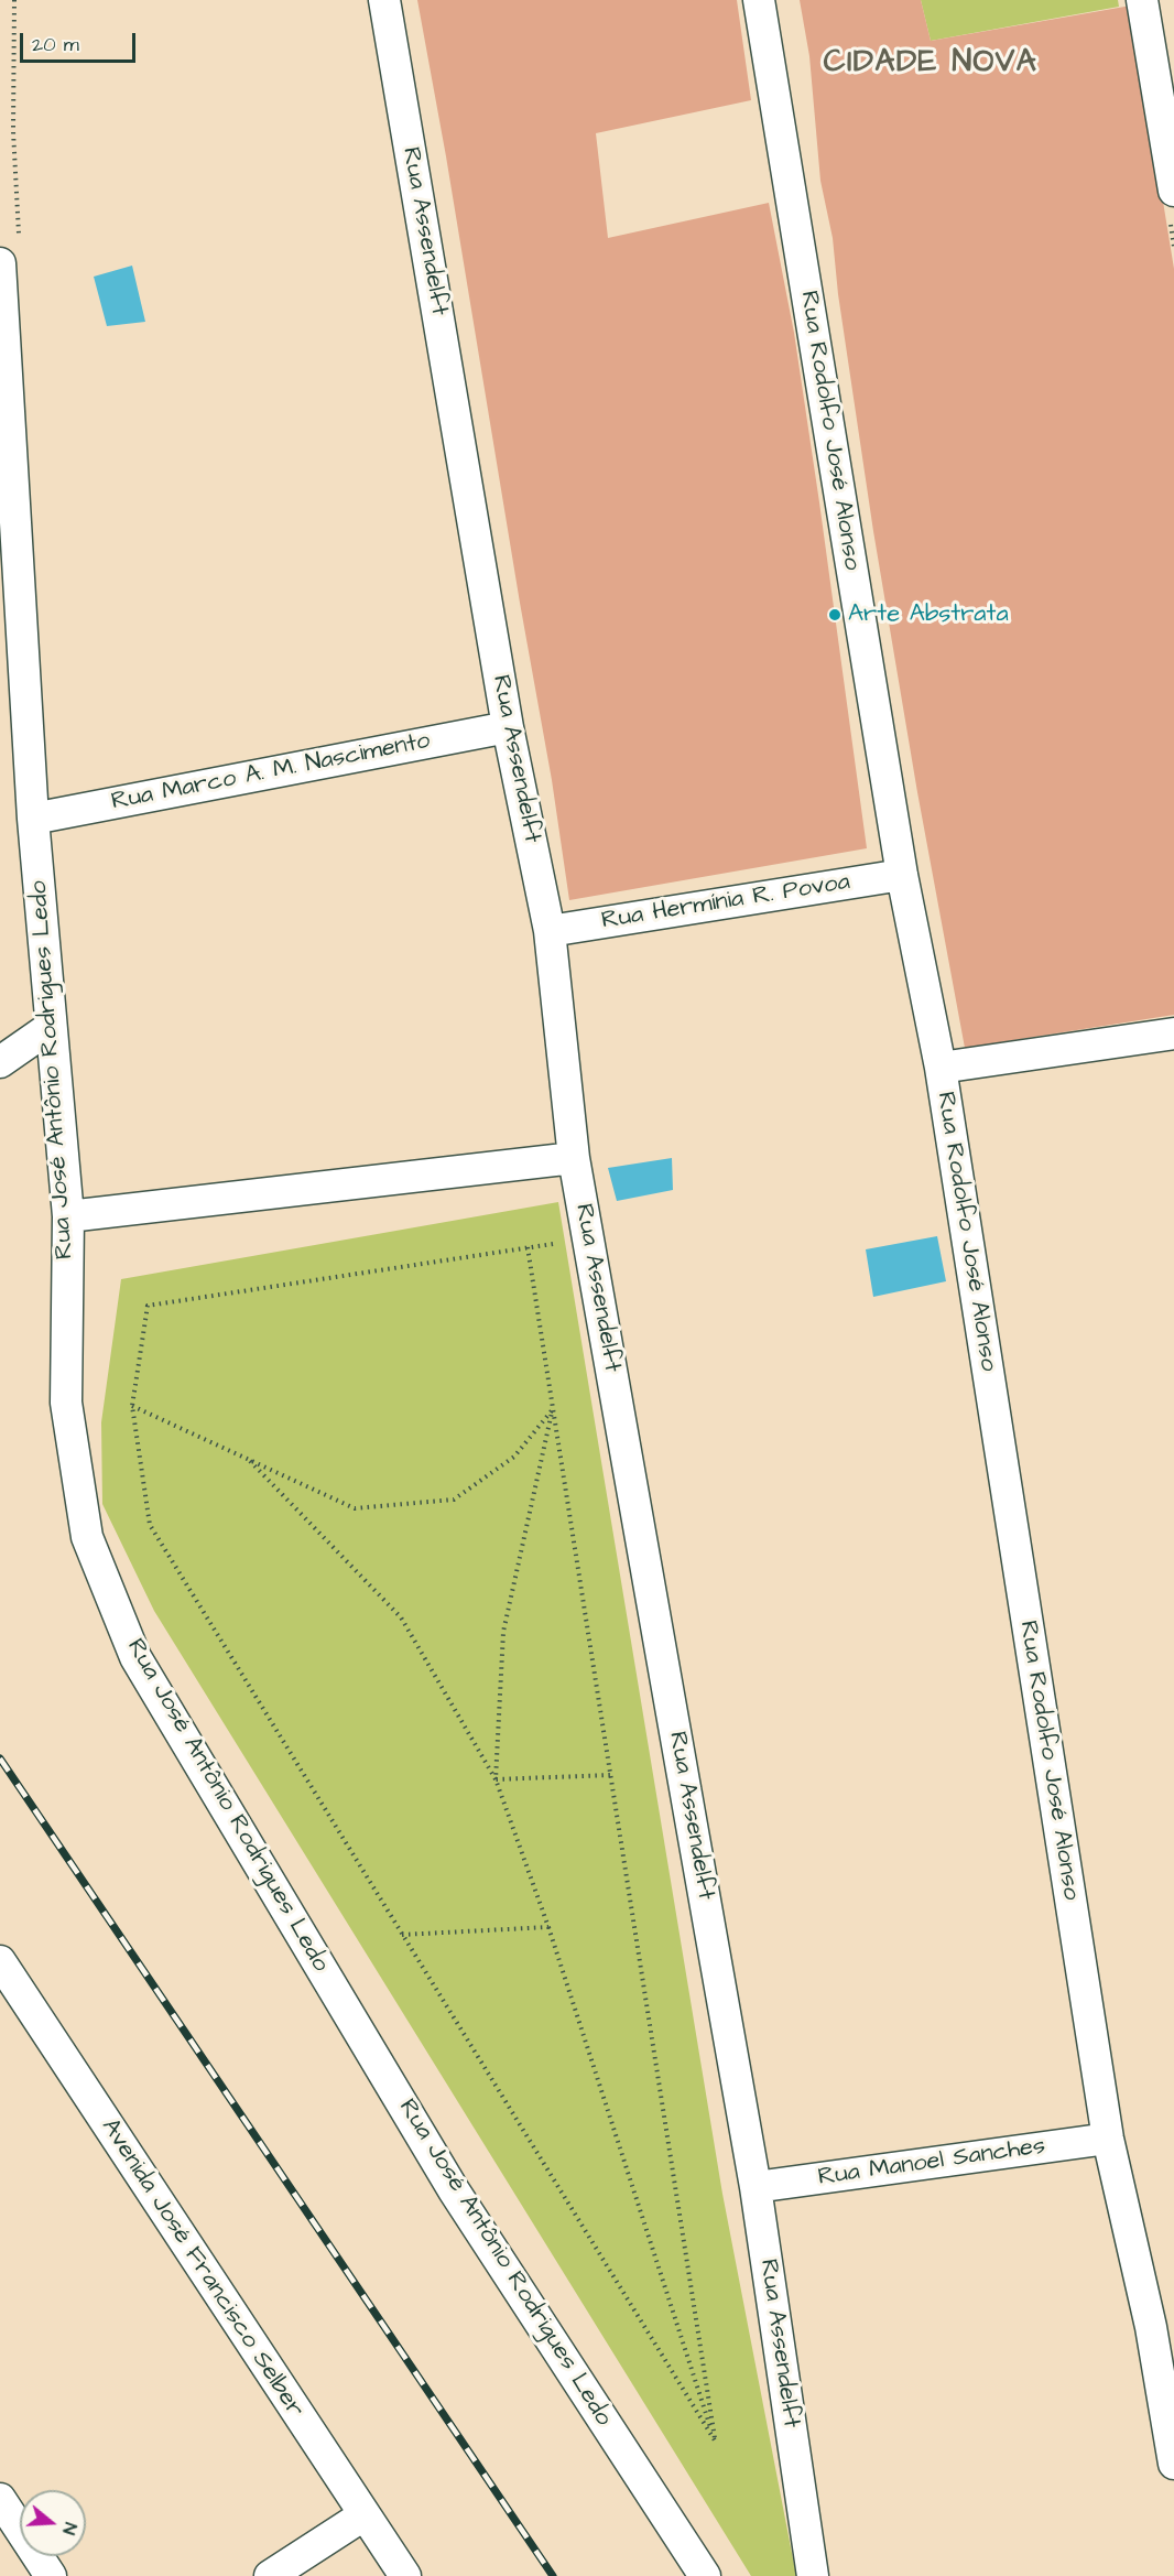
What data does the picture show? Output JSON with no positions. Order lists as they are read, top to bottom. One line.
{"streets":{"street":["Rua Assendelft","Rua Rodolfo José Alonso","Rua Marco A. M. Nascimento","Rua Hermínia R. Povoa","Rua José Antônio Rodrigues Ledo","Rua Manoel Sanches","Avenida José Francisco Selber"]},"crossings":[["Rua Assendelft","Rua Marco A. M. Nascimento"],["Rua Assendelft","Rua Hermínia R. Povoa"],["Rua Assendelft","Rua Manoel Sanches"],["Rua Rodolfo José Alonso","Rua Hermínia R. Povoa"],["Rua Rodolfo José Alonso","Rua Manoel Sanches"],["Rua Marco A. M. Nascimento","Rua José Antônio Rodrigues Ledo"]],"districts":["CIDADE NOVA"],"places":["Arte Abstrata"],"scale_bar":"20 m","north":"right"}
